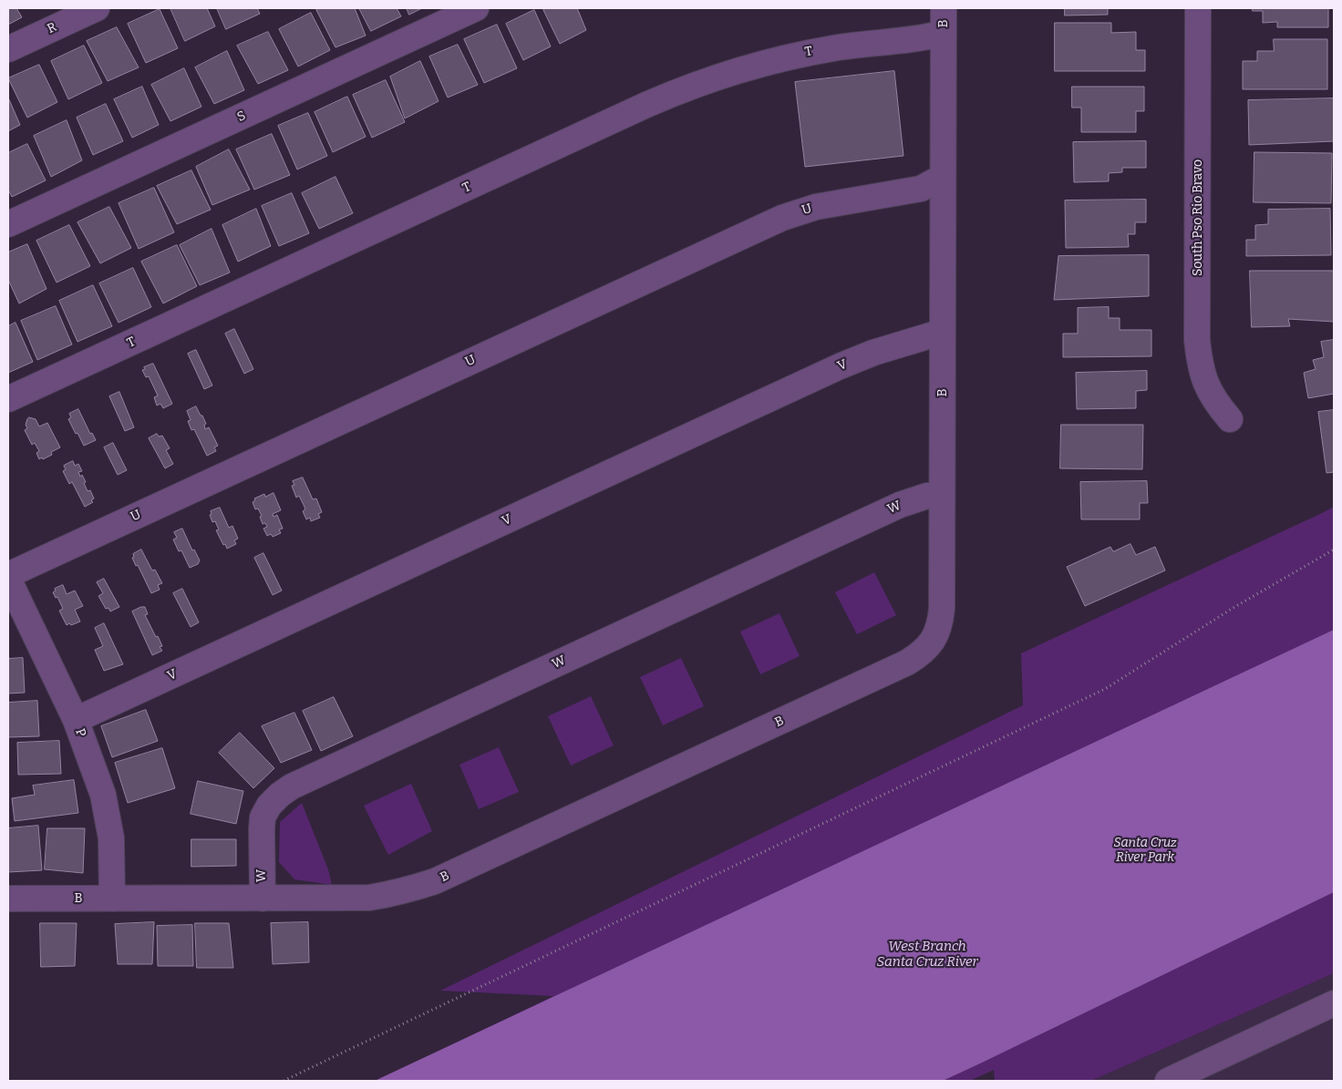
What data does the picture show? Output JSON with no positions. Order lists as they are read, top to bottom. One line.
{"streets":{"street":["B","R","T","S","U","South Pso Rio Bravo","V","W","P"]},"crossings":[["B","T"],["B","U"],["B","V"],["B","W"],["B","P"],["U","P"],["V","P"]],"water":["West Branch Santa Cruz River"],"parks":["Santa Cruz River Park"]}
